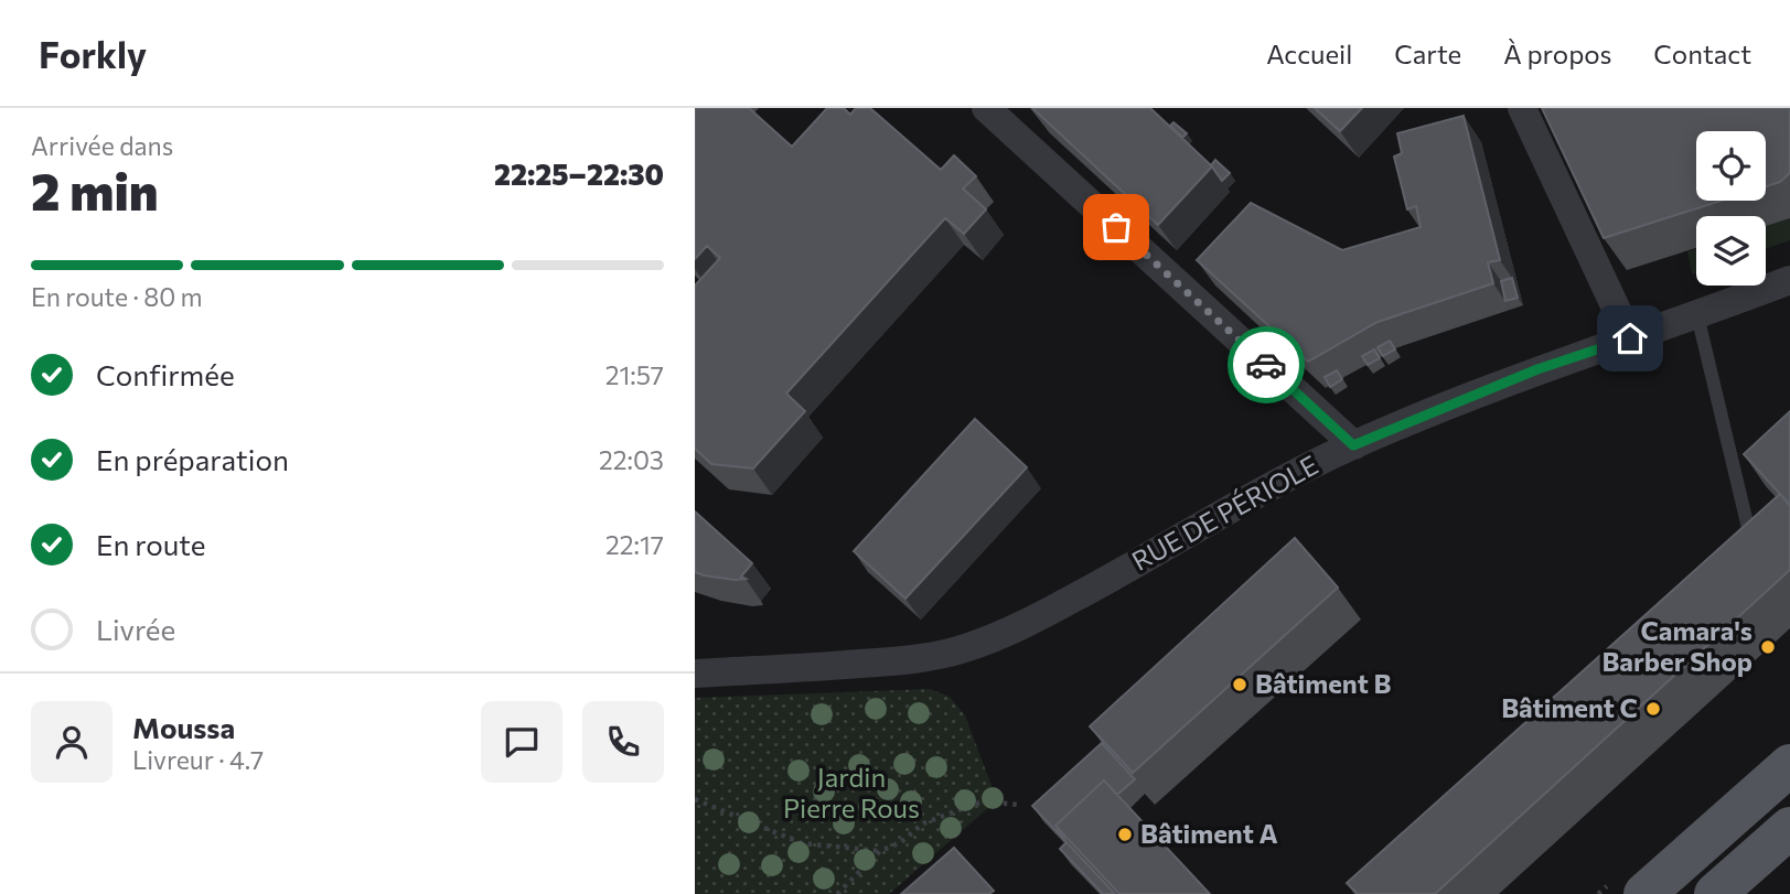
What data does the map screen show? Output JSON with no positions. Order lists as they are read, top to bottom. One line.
{"streets":{"street":["RUE DE PÉRIOLE"]},"parks":["Jardin Pierre Rous"],"places":["Camara's Barber Shop","Bâtiment B","Bâtiment C","Bâtiment A"],"page":{"header":"Forkly","nav":["Accueil","Carte","À propos","Contact"],"heading":["2 min","Arrivée dans","22:25–22:30"],"panel":["Moussa","Livreur · 4.7"],"bar":"En route · 80 m","list":[["Confirmée","21:57"],["En préparation","22:03"],["En route","22:17"],"Livrée"]}}
